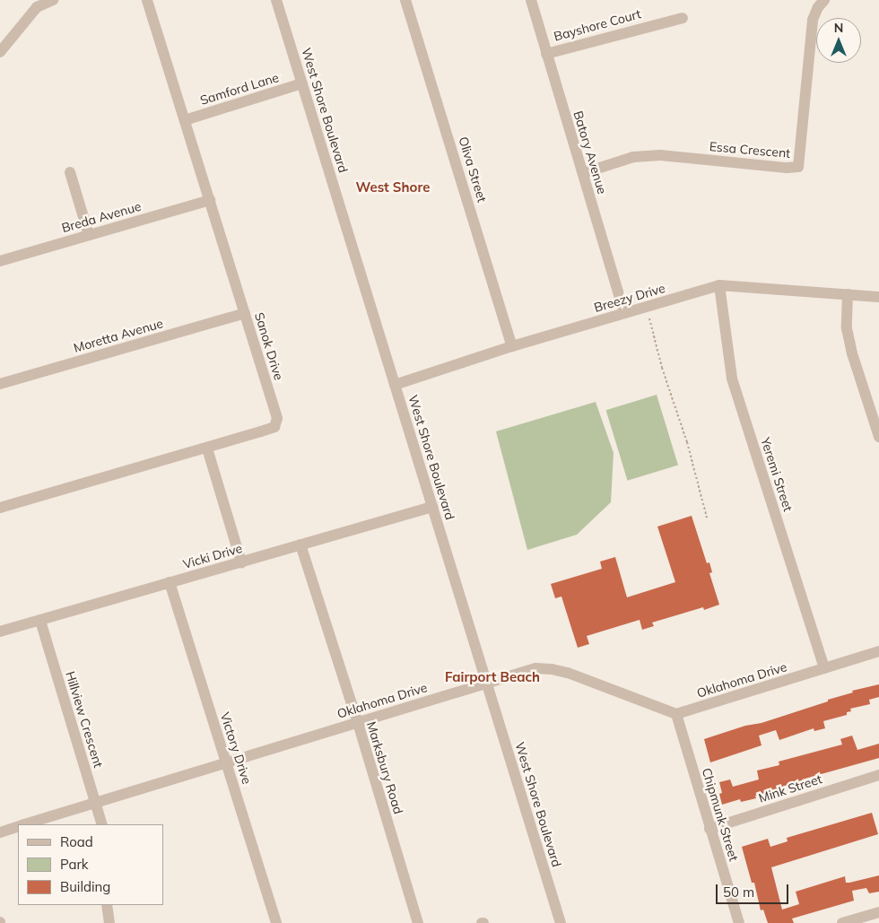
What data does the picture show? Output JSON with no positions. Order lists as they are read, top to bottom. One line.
{"streets":{"street":["Bayshore Court","Samford Lane","West Shore Boulevard","Essa Crescent","Batory Avenue","Oliva Street","Breda Avenue","Breezy Drive","Moretta Avenue","Sanok Drive","Yeremi Street","Vicki Drive","Oklahoma Drive","Hillview Crescent","Victory Drive","Marksbury Road","Mink Street","Chipmunk Street"]},"crossings":[["Bayshore Court","Batory Avenue"],["Samford Lane","West Shore Boulevard"],["Samford Lane","Sanok Drive"],["West Shore Boulevard","Breezy Drive"],["West Shore Boulevard","Vicki Drive"],["West Shore Boulevard","Oklahoma Drive"],["Essa Crescent","Batory Avenue"],["Batory Avenue","Breezy Drive"],["Oliva Street","Breezy Drive"],["Breda Avenue","Sanok Drive"],["Breezy Drive","Yeremi Street"],["Moretta Avenue","Sanok Drive"],["Yeremi Street","Oklahoma Drive"],["Vicki Drive","Hillview Crescent"],["Vicki Drive","Victory Drive"],["Vicki Drive","Marksbury Road"],["Oklahoma Drive","Hillview Crescent"],["Oklahoma Drive","Victory Drive"],["Oklahoma Drive","Marksbury Road"],["Oklahoma Drive","Chipmunk Street"],["Mink Street","Chipmunk Street"]],"districts":["West Shore","Fairport Beach"],"legend":["Road","Park","Building"],"scale_bar":"50 m","north":"top"}
